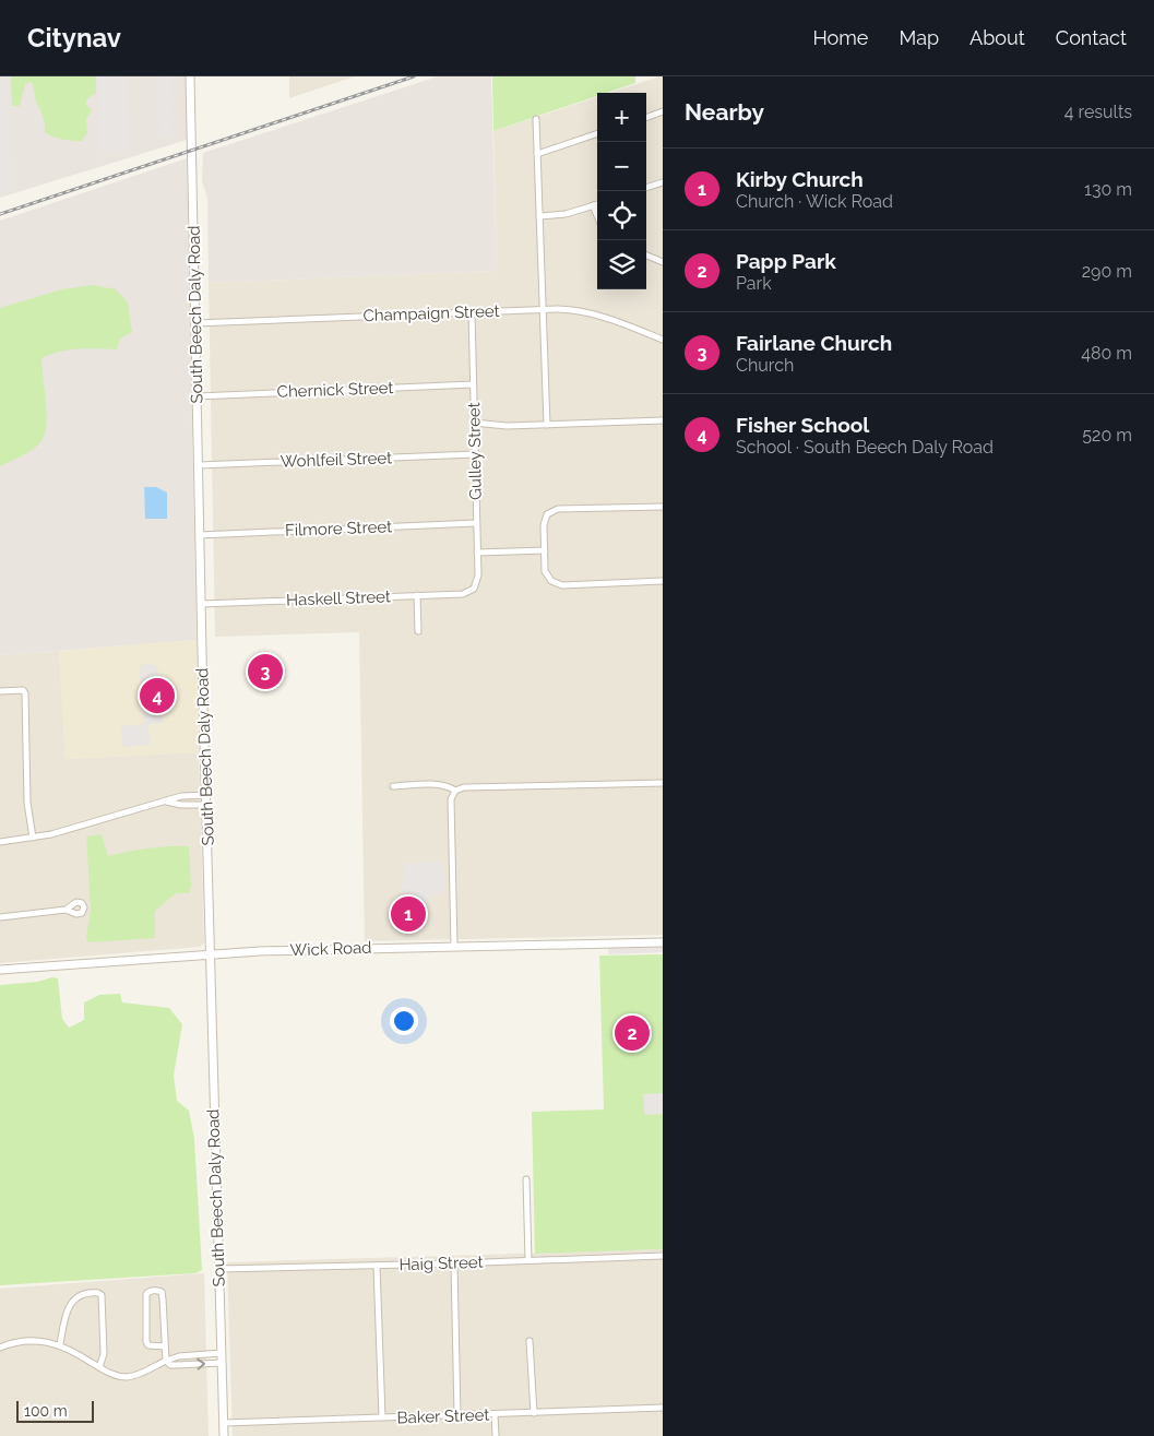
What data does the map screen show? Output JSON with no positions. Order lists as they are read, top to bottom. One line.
{"streets":{"street":["Champaign Street","South Beech Daly Road","Chernick Street","Gulley Street","Wohlfeil Street","Filmore Street","Haskell Street","Wick Road","Haig Street","Baker Street"]},"crossings":[["Champaign Street","South Beech Daly Road"],["Champaign Street","Gulley Street"],["South Beech Daly Road","Chernick Street"],["South Beech Daly Road","Wohlfeil Street"],["South Beech Daly Road","Filmore Street"],["South Beech Daly Road","Haskell Street"],["South Beech Daly Road","Wick Road"],["South Beech Daly Road","Haig Street"],["South Beech Daly Road","Baker Street"],["Chernick Street","Gulley Street"],["Gulley Street","Wohlfeil Street"],["Gulley Street","Filmore Street"],["Gulley Street","Haskell Street"]],"scale_bar":"100 m","page":{"header":"Citynav","nav":["Home","Map","About","Contact"],"heading":["Nearby","4 results"],"map_buttons":["+","−"],"list":[{"mark":"1","name":"Kirby Church","note":"Church · Wick Road","value":"130 m"},{"mark":"2","name":"Papp Park","note":"Park","value":"290 m"},{"mark":"3","name":"Fairlane Church","note":"Church","value":"480 m"},{"mark":"4","name":"Fisher School","note":"School · South Beech Daly Road","value":"520 m"}],"pins":["3","4","1","2"],"scale":"100 m"}}
